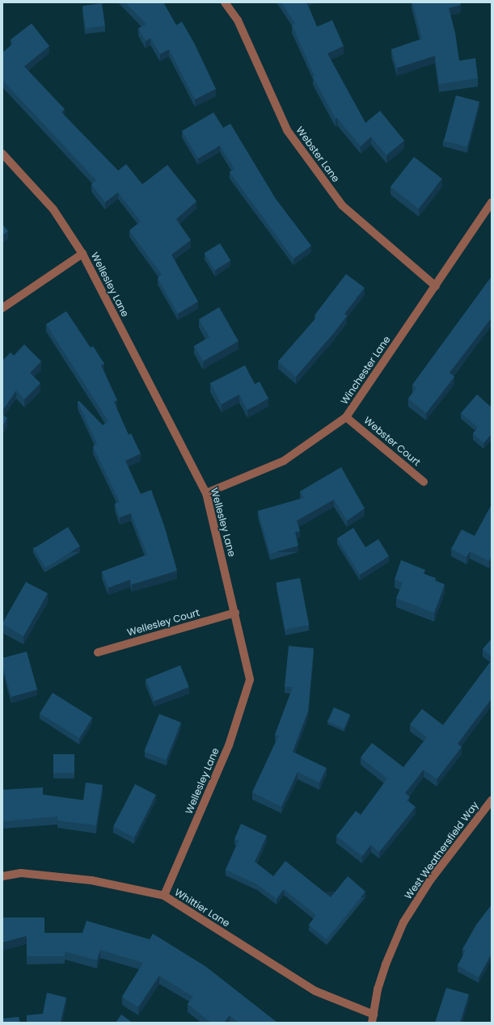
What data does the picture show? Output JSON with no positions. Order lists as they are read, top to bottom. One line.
{"streets":{"street":["Webster Lane","Wellesley Lane","Winchester Lane","Webster Court","Wellesley Court","West Weathersfield Way","Whittier Lane"]},"crossings":[["Webster Lane","Winchester Lane"],["Wellesley Lane","Winchester Lane"],["Wellesley Lane","Wellesley Court"],["Wellesley Lane","Whittier Lane"],["Winchester Lane","Webster Court"],["West Weathersfield Way","Whittier Lane"]]}
